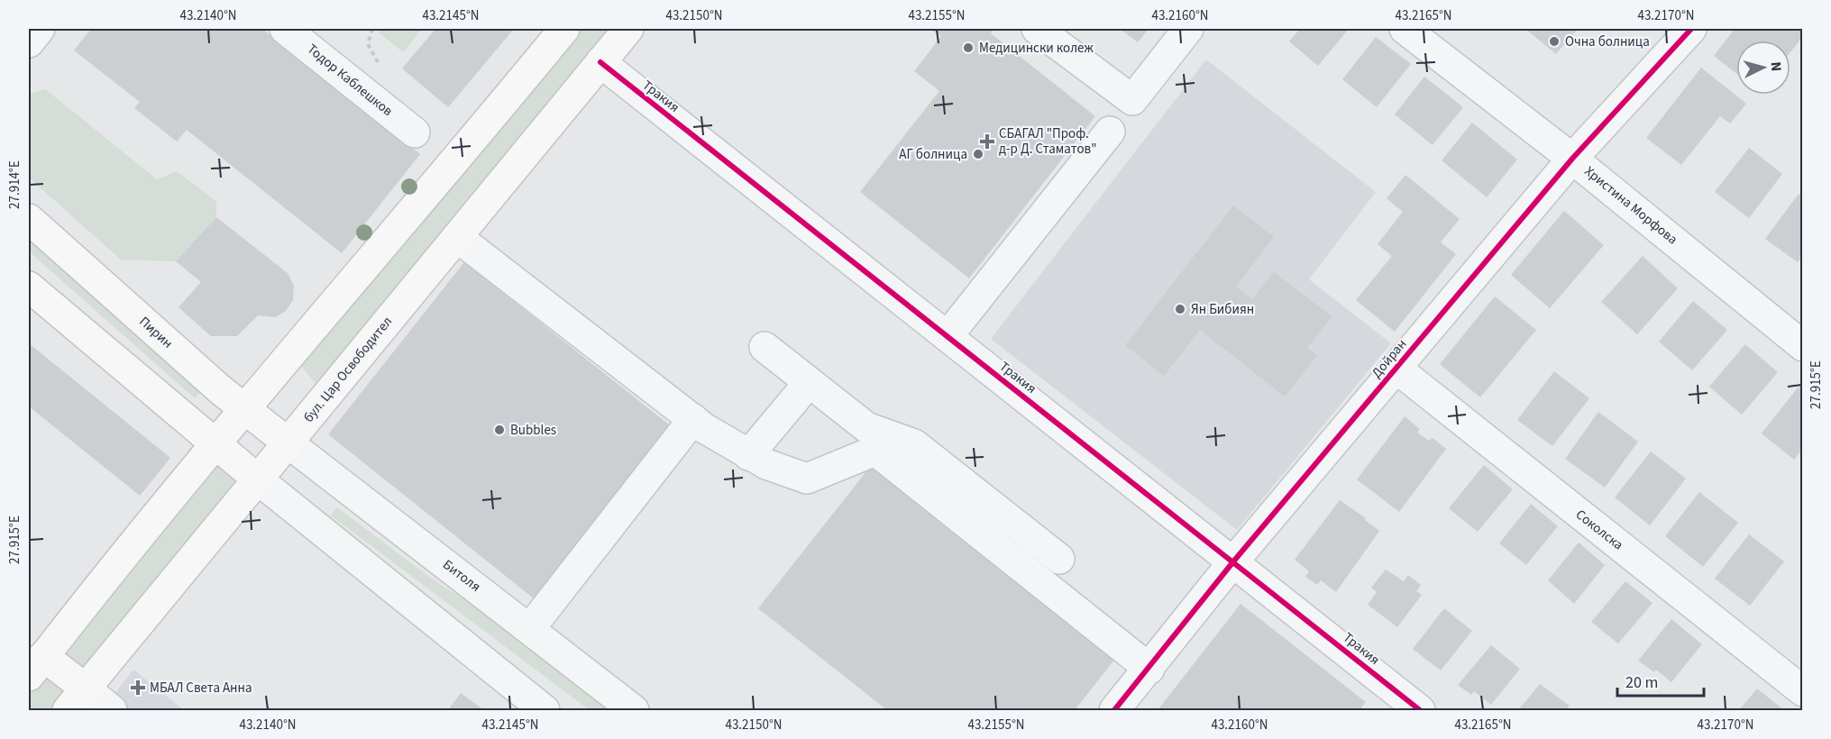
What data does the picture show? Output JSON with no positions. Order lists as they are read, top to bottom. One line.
{"streets":{"main road":["Пирин","бул. Цар Освободител"],"street":["Тодор Каблешков","Тракия","Христина Морфова","Дойран","Соколска","Битоля"]},"crossings":[["Тракия","Дойран"],["Тракия","бул. Цар Освободител"],["Христина Морфова","Дойран"],["Пирин","бул. Цар Освободител"],["Пирин","Битоля"],["Дойран","Соколска"],["бул. Цар Освободител","Битоля"]],"places":{"other":["Очна болница","Медицински колеж","АГ болница","Ян Бибиян","Bubbles"],"health":["СБАГАЛ \"Проф. д-р Д. Стаматов\"","МБАЛ Света Анна"]},"scale_bar":"20 m","north":"right","coordinates":["43.2140°N","43.2145°N","43.2150°N","43.2155°N","43.2160°N","43.2165°N","43.2170°N","27.914°E","27.915°E"]}
